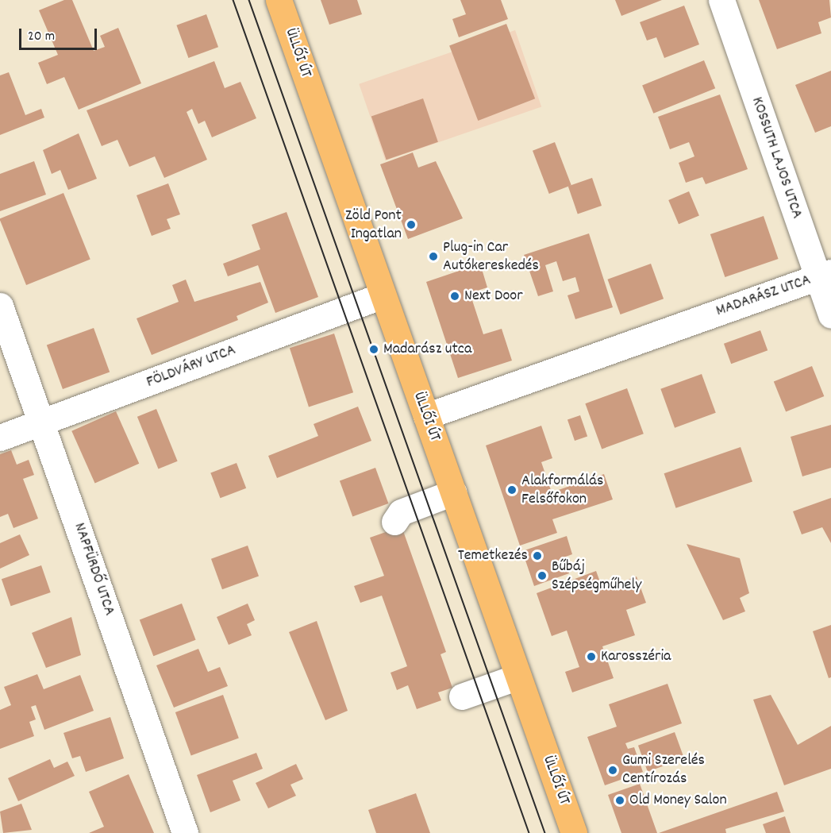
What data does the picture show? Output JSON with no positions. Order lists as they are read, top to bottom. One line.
{"streets":{"main road":["ÜLLŐI ÚT"],"street":["KOSSUTH LAJOS UTCA","MADARÁSZ UTCA","FÖLDVÁRY UTCA","NAPFÜRDŐ UTCA"]},"crossings":[["ÜLLŐI ÚT","MADARÁSZ UTCA"],["ÜLLŐI ÚT","FÖLDVÁRY UTCA"],["KOSSUTH LAJOS UTCA","MADARÁSZ UTCA"],["FÖLDVÁRY UTCA","NAPFÜRDŐ UTCA"]],"places":["Zöld Pont Ingatlan","Plug-in Car Autókereskedés","Next Door","Madarász utca","Alakformálás Felsőfokon","Temetkezés","Bűbáj Szépségműhely","Karosszéria","Gumi Szerelés Centírozás","Old Money Salon"],"scale_bar":"20 m"}
